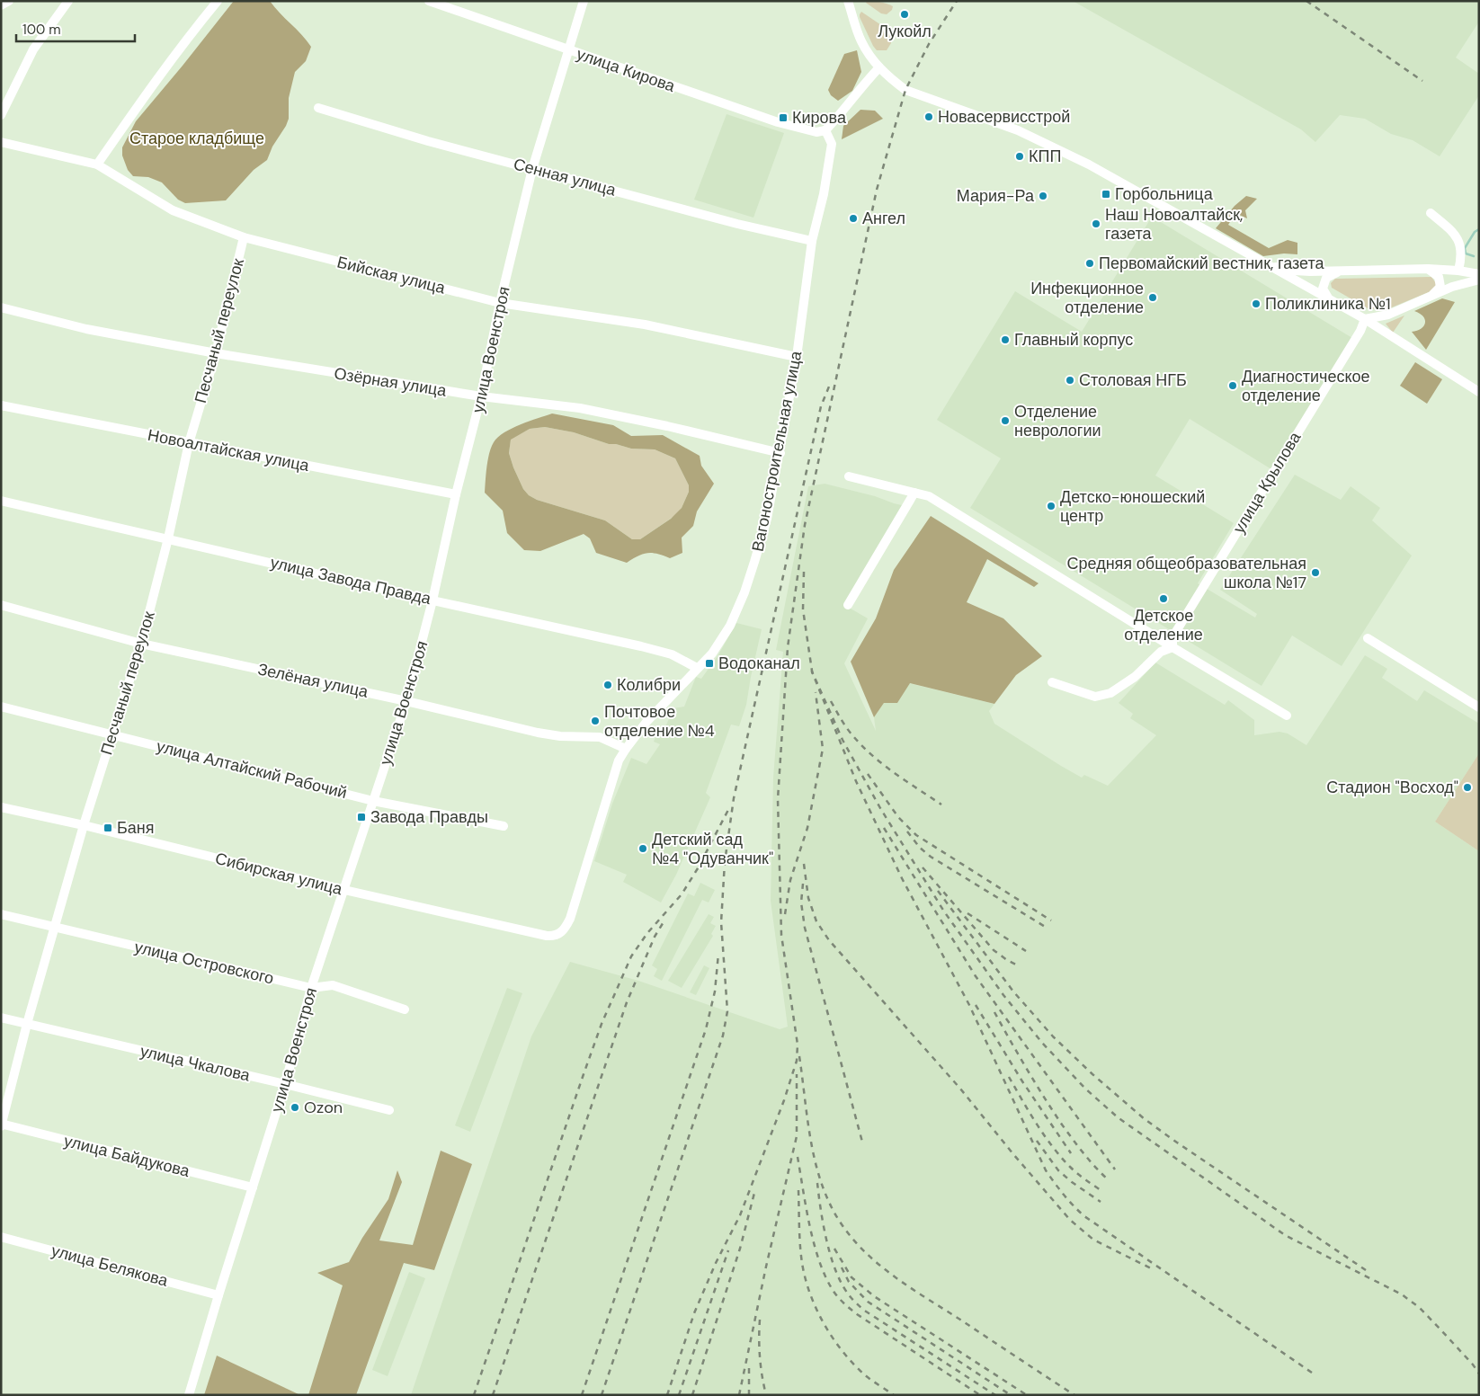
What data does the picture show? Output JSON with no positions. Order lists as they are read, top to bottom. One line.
{"streets":{"street":["улица Кирова","Сенная улица","Бийская улица","Песчаный переулок","улица Военстроя","Озёрная улица","Новоалтайская улица","Вагоностроительная улица","улица Крылова","улица Завода Правда","Зелёная улица","улица Алтайский Рабочий","Сибирская улица","улица Островского","улица Чкалова","улица Байдукова","улица Белякова"]},"crossings":[["улица Кирова","улица Военстроя"],["улица Кирова","Вагоностроительная улица"],["Сенная улица","улица Военстроя"],["Сенная улица","Вагоностроительная улица"],["Бийская улица","Песчаный переулок"],["Бийская улица","улица Военстроя"],["Бийская улица","Вагоностроительная улица"],["Песчаный переулок","Озёрная улица"],["Песчаный переулок","Новоалтайская улица"],["Песчаный переулок","улица Завода Правда"],["Песчаный переулок","Зелёная улица"],["Песчаный переулок","улица Алтайский Рабочий"],["Песчаный переулок","Сибирская улица"],["Песчаный переулок","улица Островского"],["Песчаный переулок","улица Чкалова"],["Песчаный переулок","улица Байдукова"],["улица Военстроя","Озёрная улица"],["улица Военстроя","Новоалтайская улица"],["улица Военстроя","улица Завода Правда"],["улица Военстроя","Зелёная улица"],["улица Военстроя","улица Алтайский Рабочий"],["улица Военстроя","Сибирская улица"],["улица Военстроя","улица Островского"],["улица Военстроя","улица Чкалова"],["улица Военстроя","улица Байдукова"],["улица Военстроя","улица Белякова"],["Озёрная улица","Вагоностроительная улица"],["Вагоностроительная улица","улица Завода Правда"],["Вагоностроительная улица","Зелёная улица"],["Вагоностроительная улица","Сибирская улица"]],"parks":["Старое кладбище"],"places":{"other":["Лукойл","Новасервисстрой","КПП","Мария-Ра","Ангел","Наш Новоалтайск, газета","Первомайский вестник, газета","Инфекционное отделение","Поликлиника №1","Главный корпус","Столовая НГБ","Диагностическое отделение","Отделение неврологии","Детско-юношеский центр","Средняя общеобразовательная школа №17","Детское отделение","Колибри","Почтовое отделение №4","Стадион \"Восход\"","Детский сад №4 \"Одуванчик\"","Ozon"],"transit":["Кирова","Горбольница","Водоканал","Завода Правды","Баня"]},"scale_bar":"100 m"}
